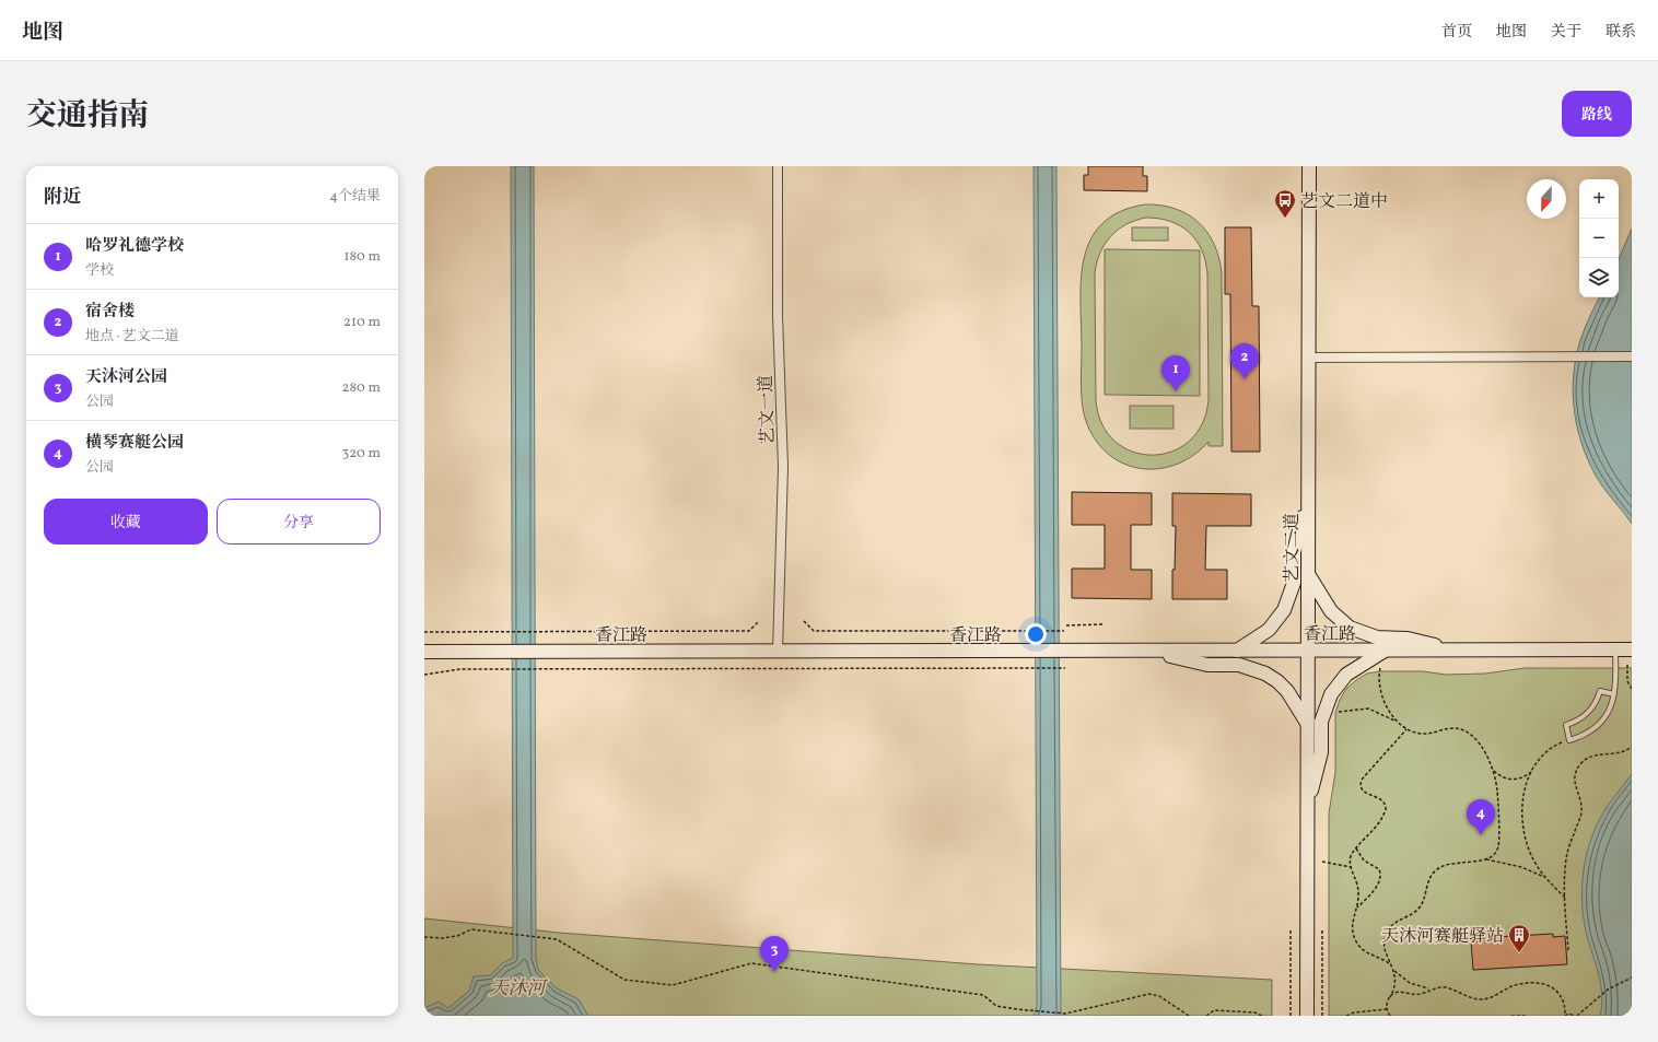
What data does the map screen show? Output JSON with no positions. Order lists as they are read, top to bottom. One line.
{"streets":{"main road":["艺文二道","香江路"],"street":["艺文一道"]},"crossings":[["艺文一道","香江路"],["艺文二道","香江路"]],"water":["天沐河"],"places":{"bus stop":["艺文二道中"],"building":["天沐河赛艇驿站"]},"north":"bottom","page":{"header":"地图","nav":["首页","地图","关于","联系"],"title":"交通指南","buttons":["路线",["收藏","分享"]],"heading":["附近","4个结果"],"map_buttons":["+","−"],"list":[{"mark":"1","name":"哈罗礼德学校","note":"学校","value":"180 m"},{"mark":"2","name":"宿舍楼","note":"地点 · 艺文二道","value":"210 m"},{"mark":"3","name":"天沐河公园","note":"公园","value":"280 m"},{"mark":"4","name":"横琴赛艇公园","note":"公园","value":"320 m"}],"pins":["2","1","4","3"]}}
